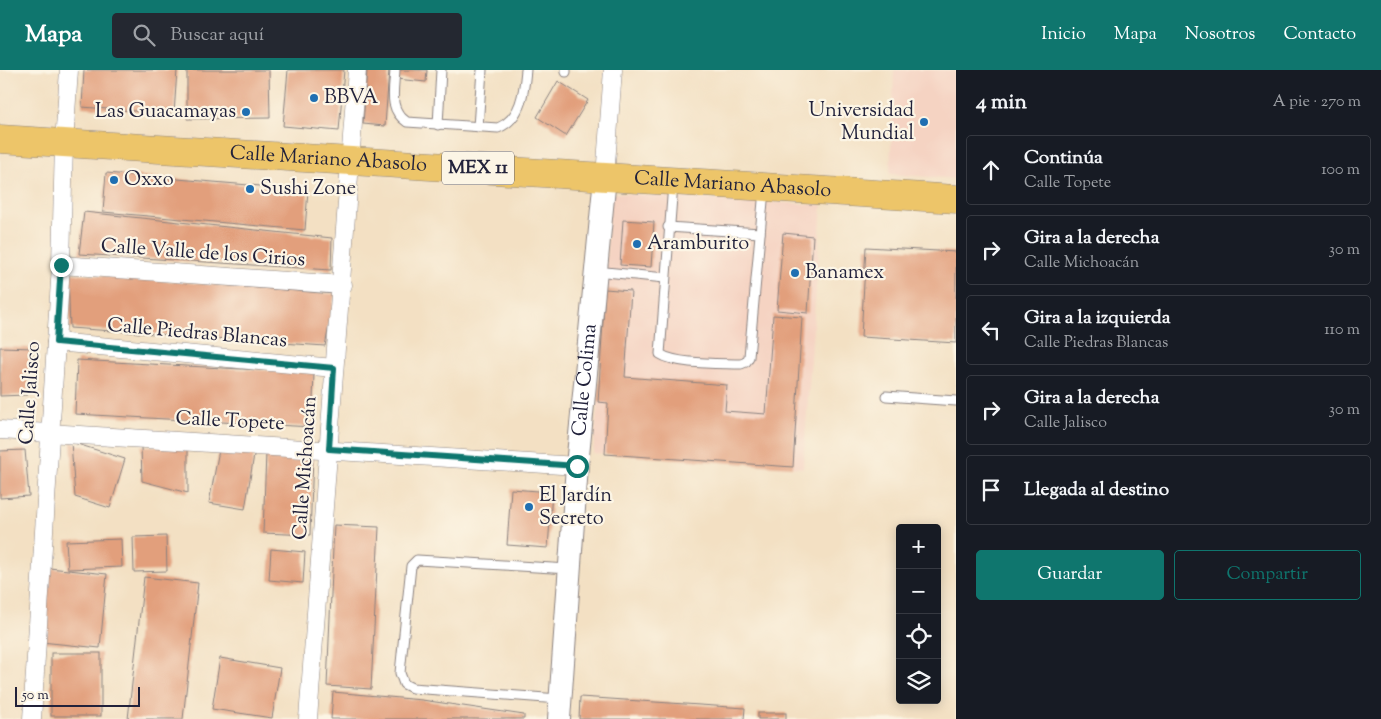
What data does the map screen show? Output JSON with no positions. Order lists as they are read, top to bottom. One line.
{"streets":{"main road":["Calle Mariano Abasolo","MEX 11"],"street":["Calle Valle de los Cirios","Calle Piedras Blancas","Calle Colima","Calle Jalisco","Calle Topete","Calle Michoacán"]},"crossings":[["Calle Mariano Abasolo","Calle Colima"],["Calle Mariano Abasolo","Calle Jalisco"],["Calle Mariano Abasolo","Calle Michoacán"],["Calle Valle de los Cirios","Calle Jalisco"],["Calle Valle de los Cirios","Calle Michoacán"],["Calle Piedras Blancas","Calle Jalisco"],["Calle Piedras Blancas","Calle Michoacán"],["Calle Colima","Calle Topete"],["Calle Jalisco","Calle Topete"],["Calle Topete","Calle Michoacán"]],"places":["BBVA","Las Guacamayas","Universidad Mundial","Oxxo","Sushi Zone","Aramburito","Banamex","El Jardín Secreto"],"scale_bar":"50 m","page":{"header":"Mapa","search":"Buscar aquí","nav":["Inicio","Mapa","Nosotros","Contacto"],"heading":["4 min","A pie · 270 m"],"list":[["Continúa","Calle Topete","100 m"],["Gira a la derecha","Calle Michoacán","30 m"],["Gira a la izquierda","Calle Piedras Blancas","110 m"],["Gira a la derecha","Calle Jalisco","30 m"],"Llegada al destino"],"map_buttons":["+","−"],"buttons":["Guardar","Compartir"],"scale":"50 m"}}
